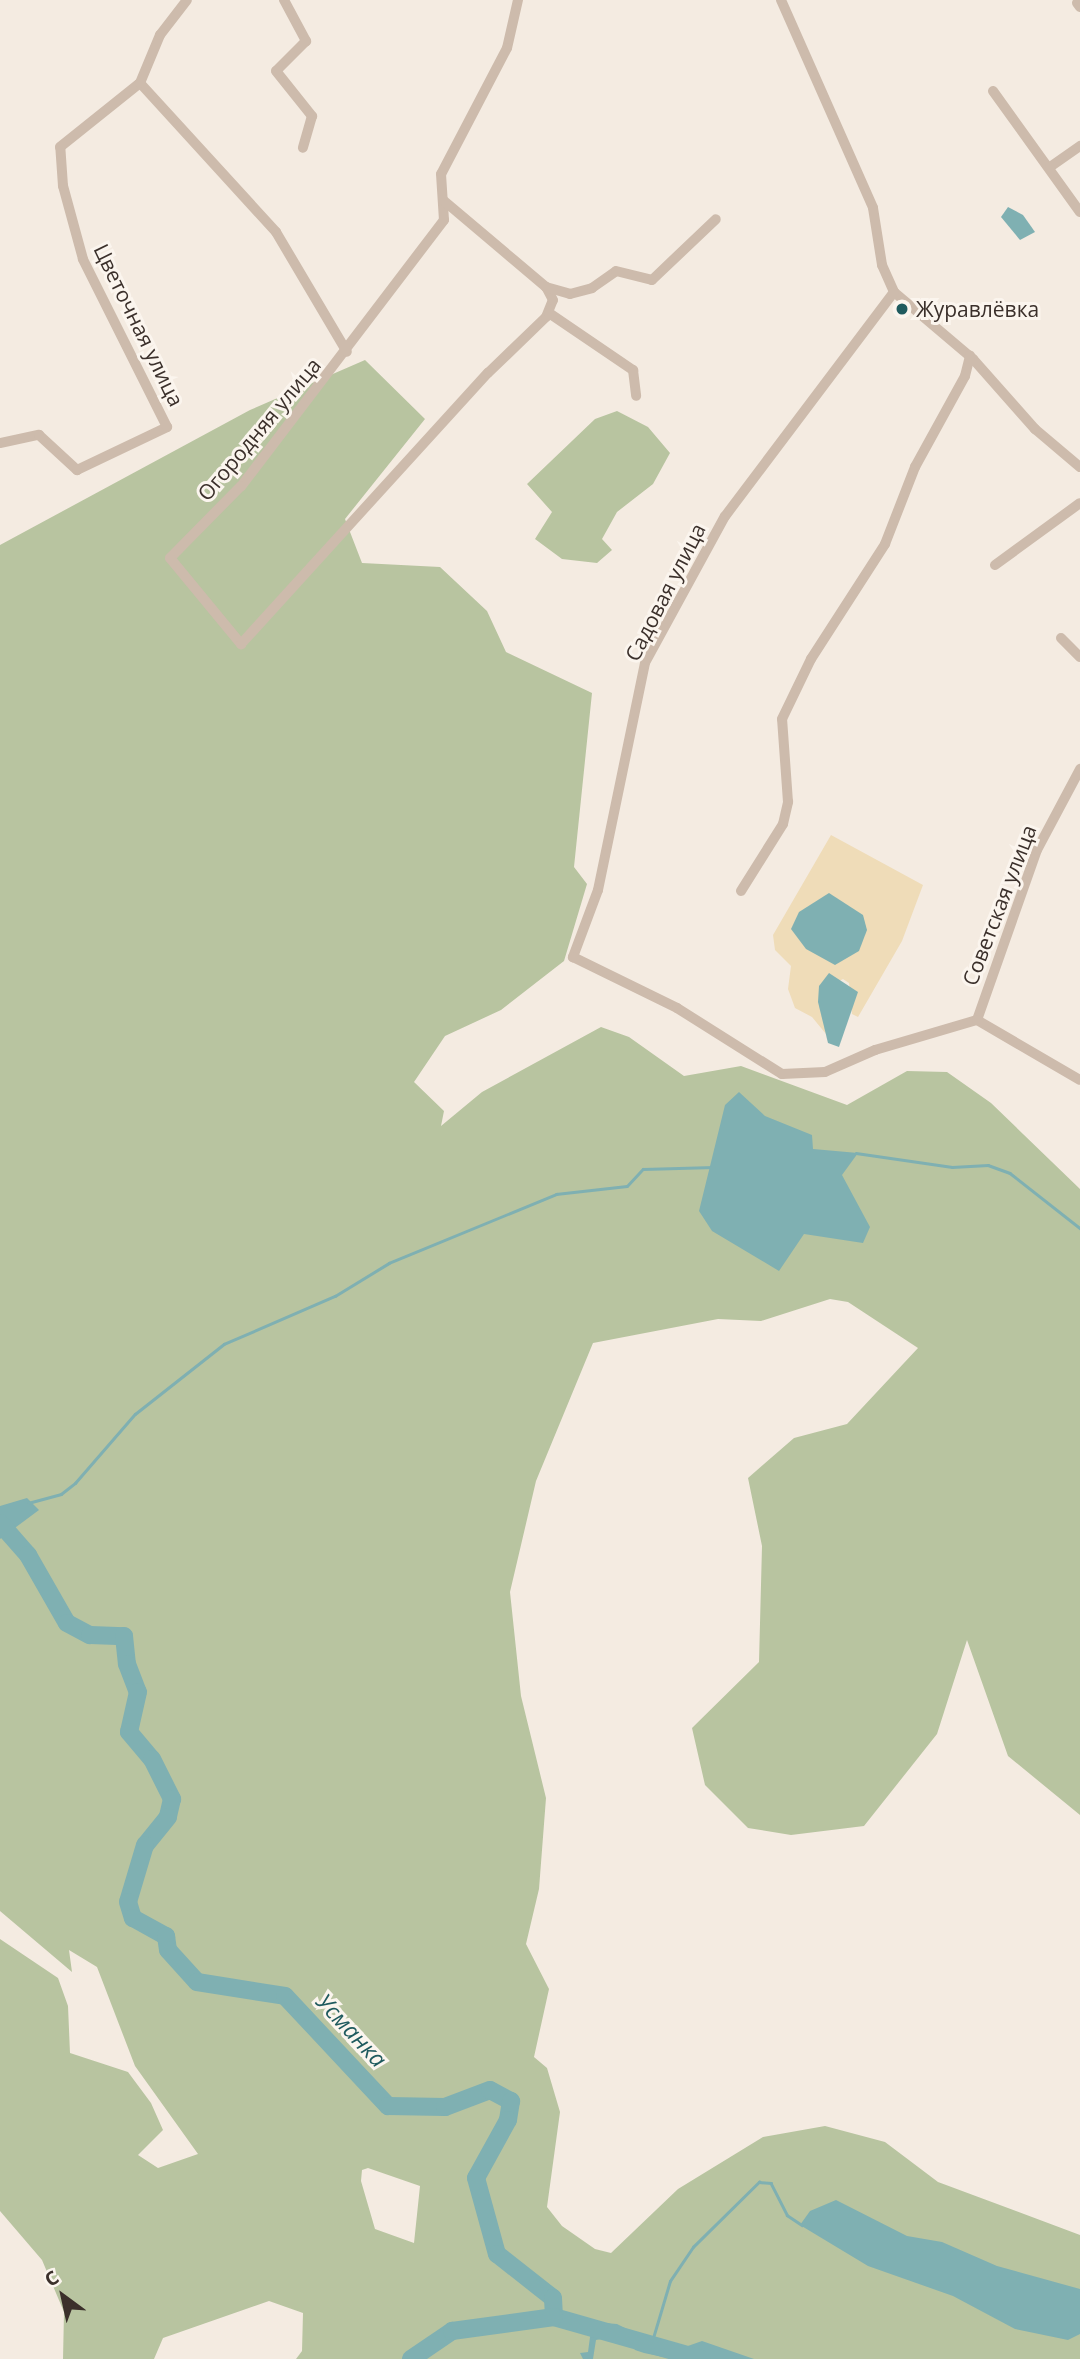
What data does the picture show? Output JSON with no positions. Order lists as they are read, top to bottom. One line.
{"streets":{"street":["Цветочная улица","Огородняя улица","Садовая улица","Советская улица"]},"crossings":[["Садовая улица","Советская улица"]],"water":["Усманка"],"places":["Журавлёвка"],"north":"top left"}
